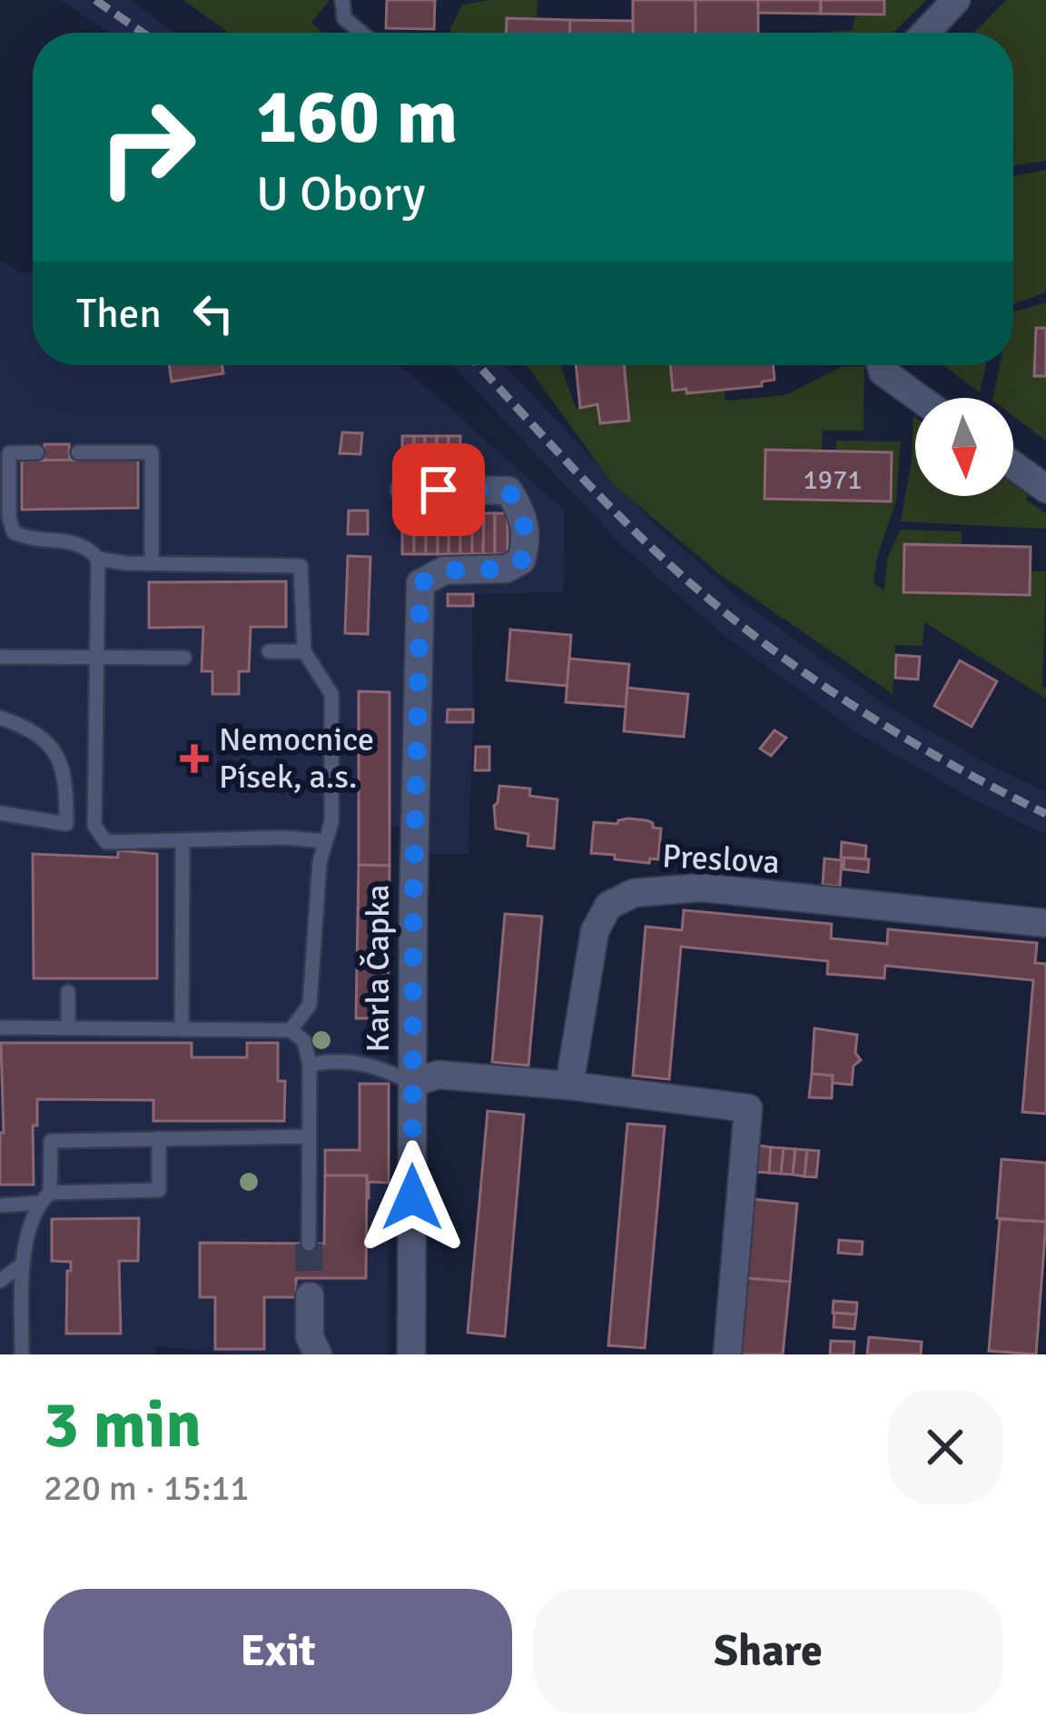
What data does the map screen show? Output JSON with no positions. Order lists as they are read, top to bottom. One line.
{"streets":{"street":["Preslova","Karla Čapka"]},"places":{"health":["Nemocnice Písek, a.s."]},"house_numbers":["1971"],"north":"bottom","page":{"turn":["160 m","U Obory"],"then":"Then","heading":["3 min","220 m · 15:11"],"buttons":["Exit","Share"]}}
